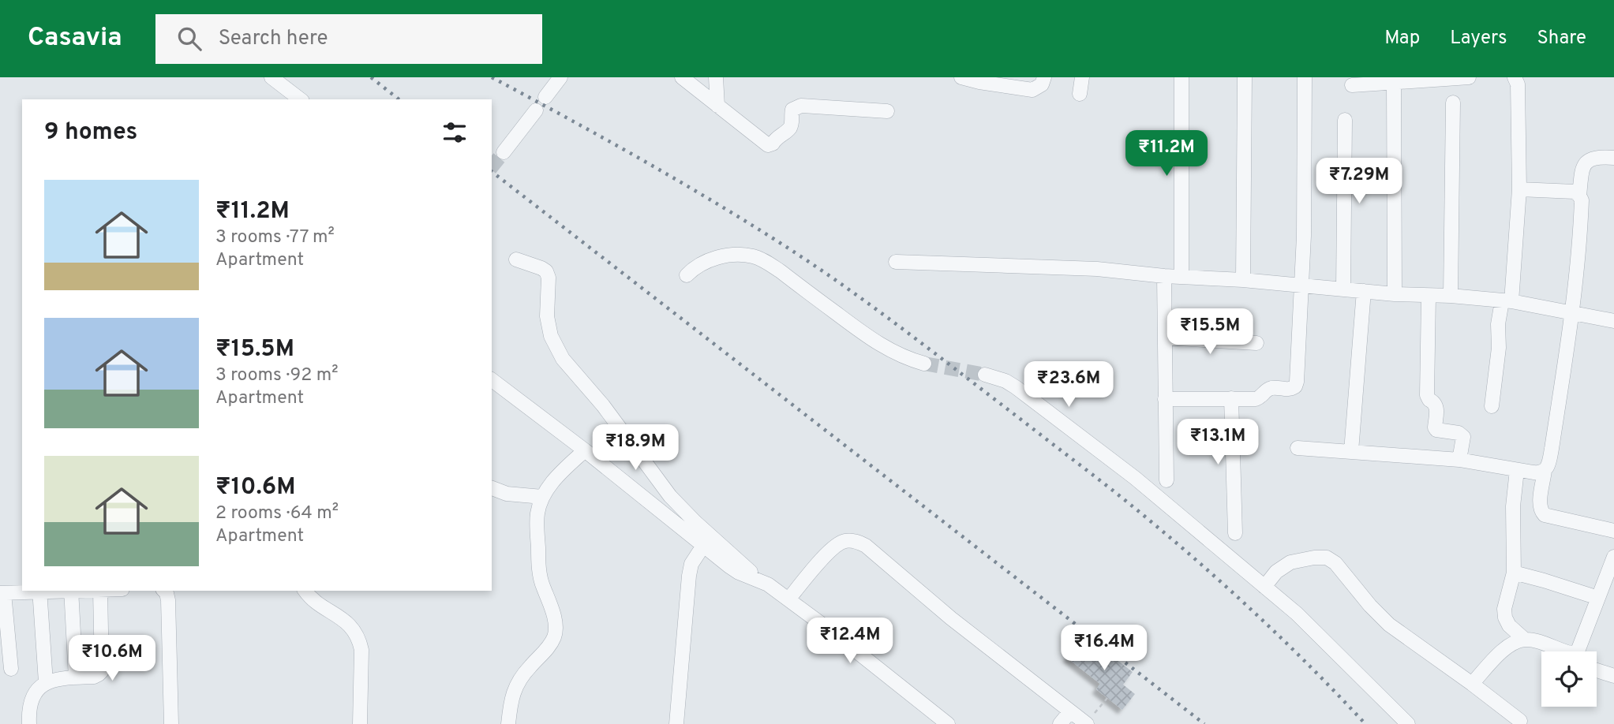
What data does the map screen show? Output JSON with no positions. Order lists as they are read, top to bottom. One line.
{"page":{"header":"Casavia","search":"Search here","nav":["Map","Layers","Share"],"heading":"9 homes","price":["₹11.2M","₹7.29M","₹15.5M","₹23.6M","₹13.1M","₹18.9M","₹12.4M","₹16.4M","₹10.6M"],"list":[{"name":"₹11.2M","note":"3 rooms · 77 m² · Apartment"},{"name":"₹15.5M","note":"3 rooms · 92 m² · Apartment"},{"name":"₹10.6M","note":"2 rooms · 64 m² · Apartment"}]}}
